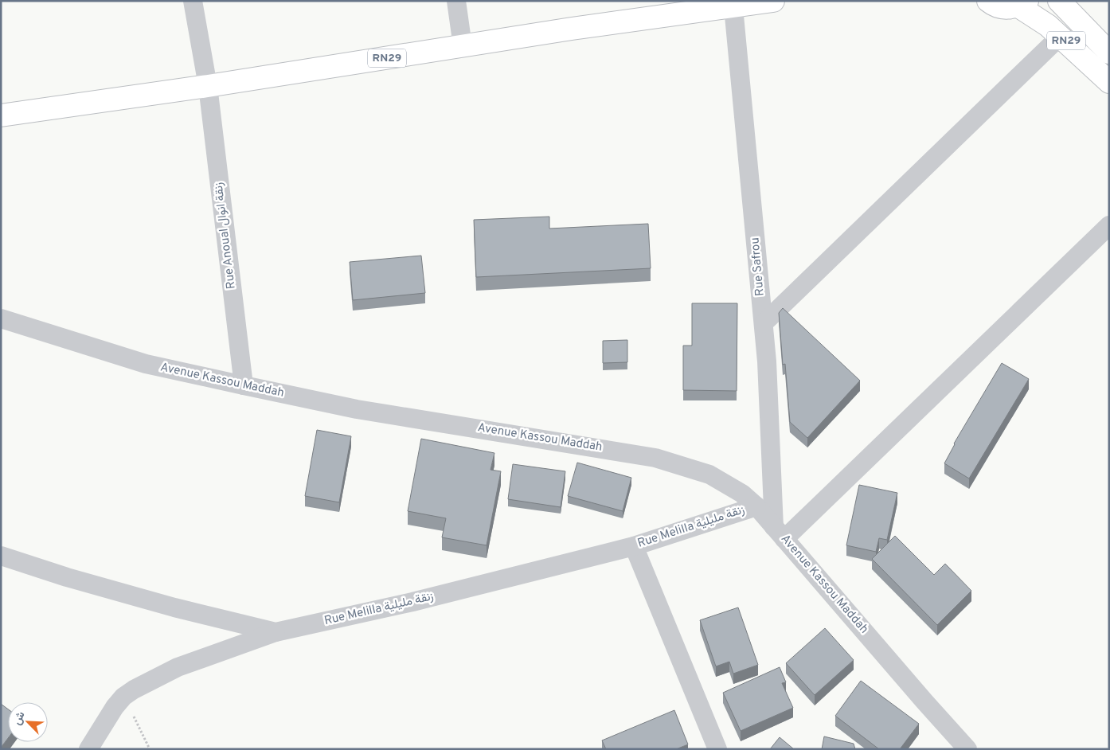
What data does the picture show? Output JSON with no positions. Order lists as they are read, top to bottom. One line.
{"streets":{"main road":["RN29"],"street":["Rue Anoual زنقة انوال","Rue Safrou","Avenue Kassou Maddah","Rue Melilla زنقة مليلية"]},"crossings":[["RN29","Rue Anoual زنقة انوال"],["RN29","Rue Safrou"],["Rue Anoual زنقة انوال","Avenue Kassou Maddah"],["Rue Safrou","Avenue Kassou Maddah"],["Avenue Kassou Maddah","Rue Melilla زنقة مليلية"]],"north":"top left"}
